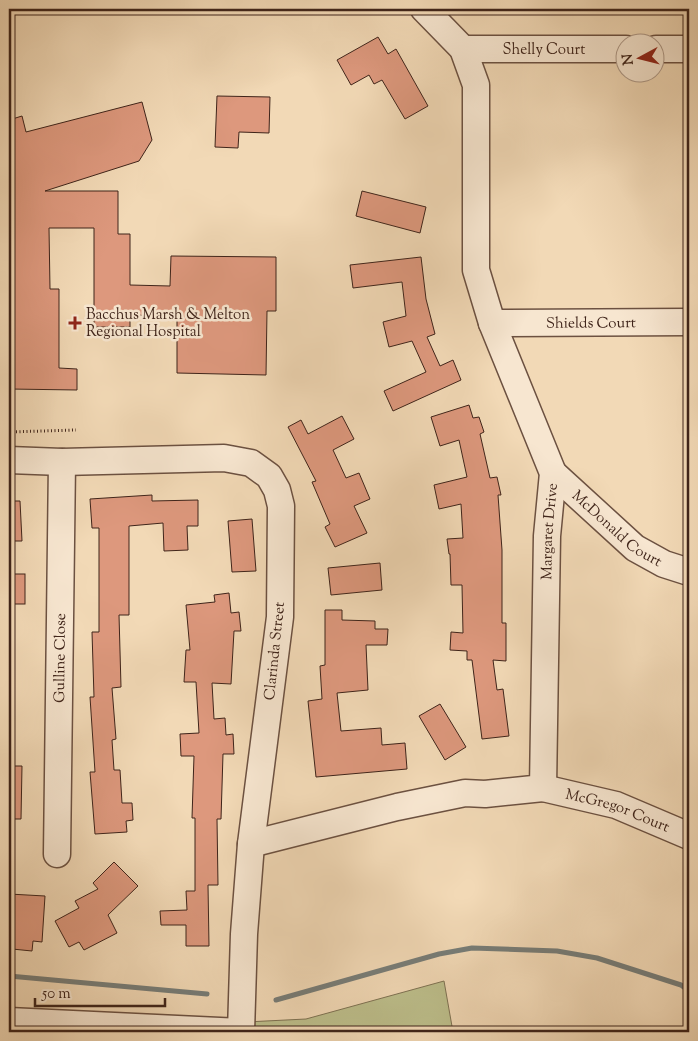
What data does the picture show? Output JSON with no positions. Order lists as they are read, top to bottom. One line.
{"streets":{"street":["Shelly Court","Shields Court","McDonald Court","Margaret Drive","Clarinda Street","Gulline Close","McGregor Court"]},"crossings":[["Shelly Court","Margaret Drive"],["Shields Court","Margaret Drive"],["McDonald Court","Margaret Drive"],["Margaret Drive","McGregor Court"],["Clarinda Street","Gulline Close"]],"places":{"health":["Bacchus Marsh & Melton Regional Hospital"]},"scale_bar":"50 m","north":"left"}
